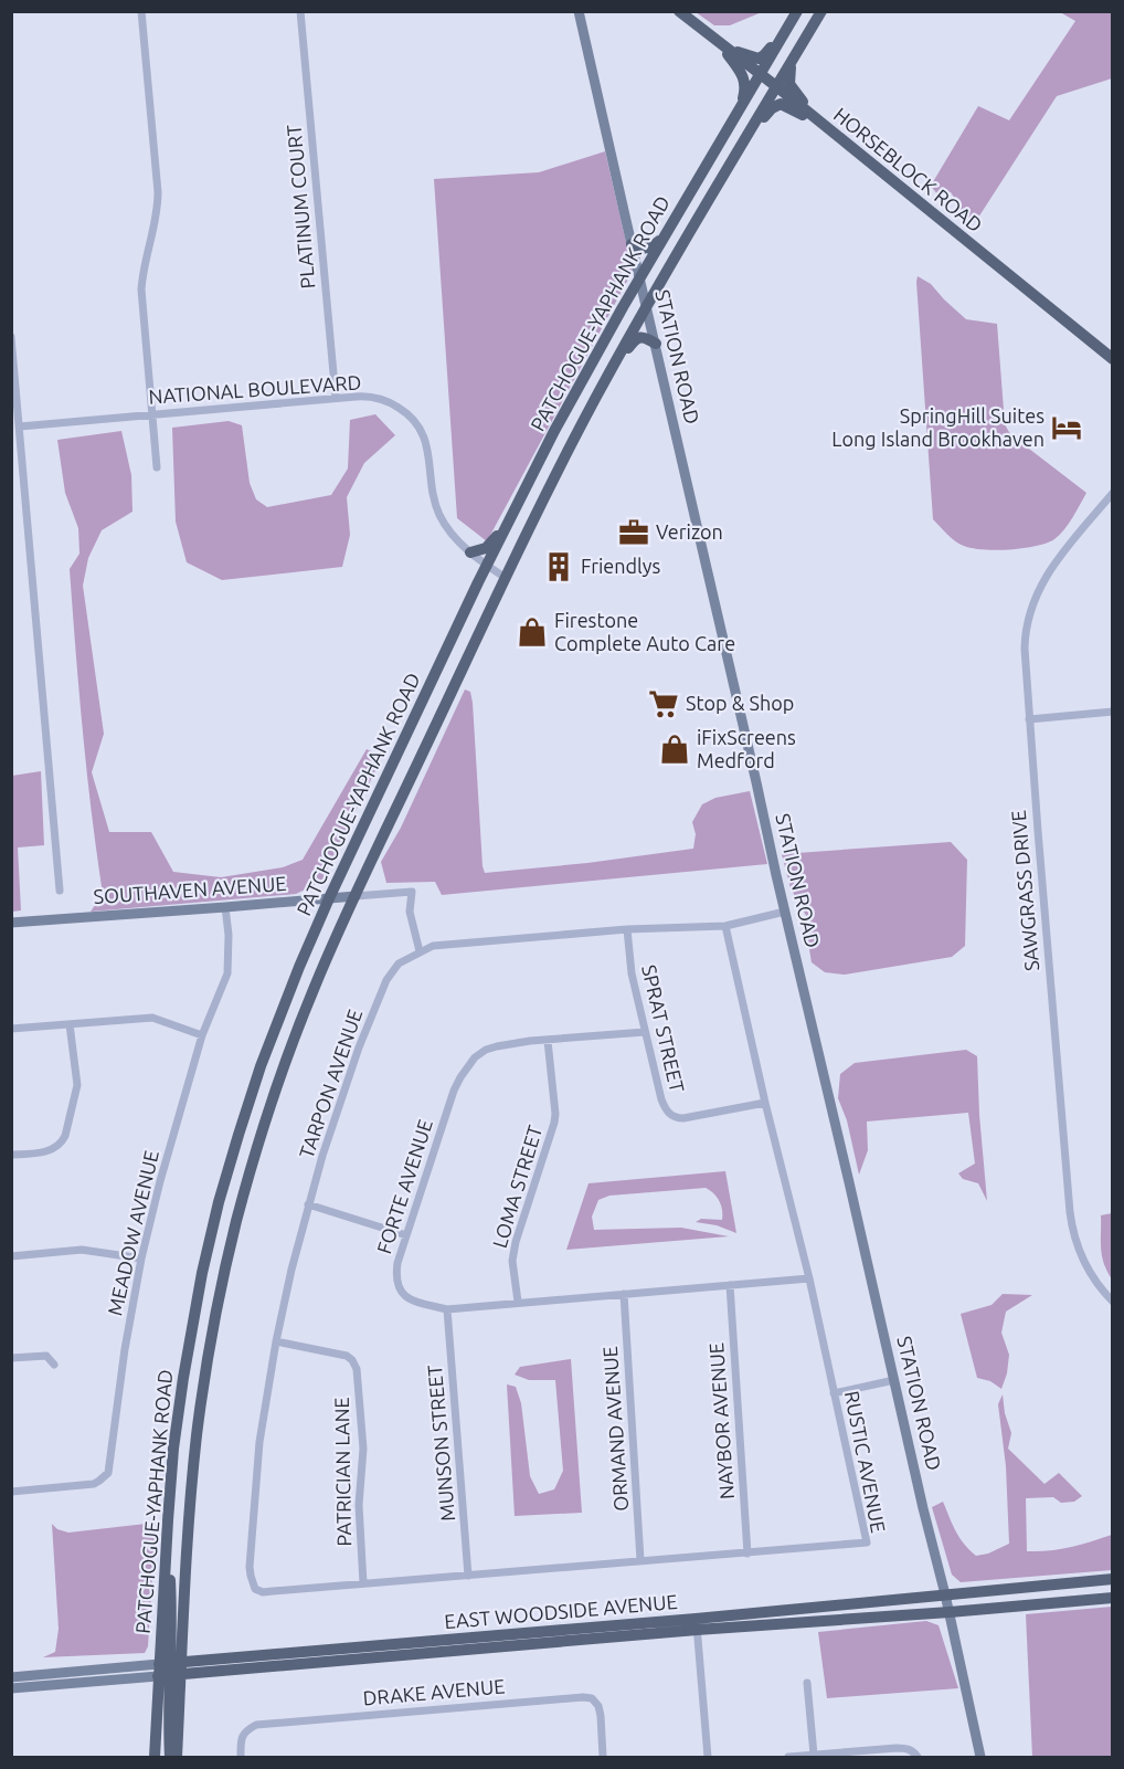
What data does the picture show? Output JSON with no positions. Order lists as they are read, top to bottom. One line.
{"streets":{"main road":["HORSEBLOCK ROAD","PATCHOGUE-YAPHANK ROAD","STATION ROAD","SOUTHAVEN AVENUE","EAST WOODSIDE AVENUE"],"street":["PLATINUM COURT","NATIONAL BOULEVARD","SAWGRASS DRIVE","SPRAT STREET","TARPON AVENUE","FORTE AVENUE","LOMA STREET","MEADOW AVENUE","NAYBOR AVENUE","ORMAND AVENUE","MUNSON STREET","RUSTIC AVENUE","PATRICIAN LANE","DRAKE AVENUE"]},"crossings":[["HORSEBLOCK ROAD","PATCHOGUE-YAPHANK ROAD"],["PLATINUM COURT","NATIONAL BOULEVARD"],["PATCHOGUE-YAPHANK ROAD","STATION ROAD"],["PATCHOGUE-YAPHANK ROAD","NATIONAL BOULEVARD"],["PATCHOGUE-YAPHANK ROAD","SOUTHAVEN AVENUE"],["PATCHOGUE-YAPHANK ROAD","EAST WOODSIDE AVENUE"],["STATION ROAD","TARPON AVENUE"],["STATION ROAD","EAST WOODSIDE AVENUE"],["SOUTHAVEN AVENUE","TARPON AVENUE"],["SOUTHAVEN AVENUE","MEADOW AVENUE"],["SPRAT STREET","TARPON AVENUE"],["SPRAT STREET","FORTE AVENUE"],["SPRAT STREET","RUSTIC AVENUE"],["TARPON AVENUE","RUSTIC AVENUE"],["TARPON AVENUE","PATRICIAN LANE"],["FORTE AVENUE","LOMA STREET"],["FORTE AVENUE","NAYBOR AVENUE"],["FORTE AVENUE","ORMAND AVENUE"],["FORTE AVENUE","MUNSON STREET"],["FORTE AVENUE","RUSTIC AVENUE"],["NAYBOR AVENUE","RUSTIC AVENUE"],["ORMAND AVENUE","RUSTIC AVENUE"],["MUNSON STREET","RUSTIC AVENUE"],["RUSTIC AVENUE","PATRICIAN LANE"]],"places":{"hotel":["SpringHill Suites Long Island Brookhaven"],"office":["Verizon"],"building":["Friendlys"],"shop":["Firestone Complete Auto Care","iFixScreens Medford"],"supermarket":["Stop & Shop"]}}
